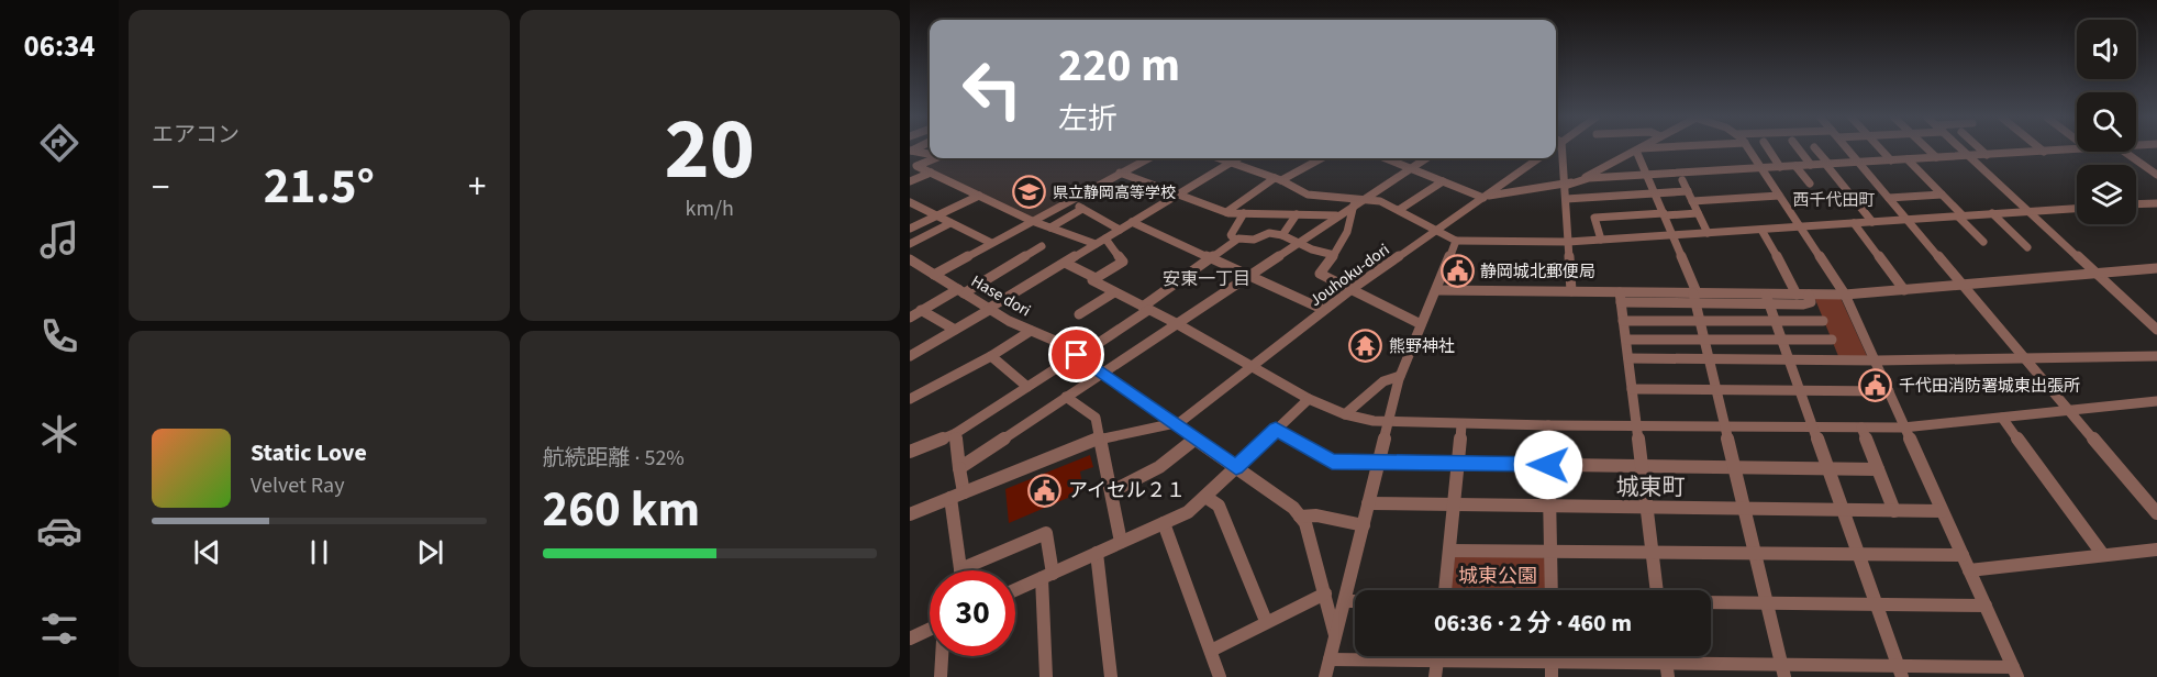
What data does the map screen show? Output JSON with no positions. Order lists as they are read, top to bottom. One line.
{"streets":{"street":["Jouhoku-dori","Hase dori"]},"crossings":[["Jouhoku-dori","Hase dori"]],"districts":["西千代田町","安東一丁目","城東町"],"parks":["城東公園"],"places":{"school or university":["県立静岡高等学校"],"public building":["静岡城北郵便局","千代田消防署城東出張所","アイセル２１"],"temple":["熊野神社"]},"page":{"tabs":"06:34","tile":["エアコン",["20","km/h"],["航続距離 · 52%","260 km"]],"turn":["220 m","左折"],"heat":["−","21.5°","+"],"song":["Static Love","Velvet Ray"],"limit":"30","trip":"06:36 · 2 分 · 460 m"}}
